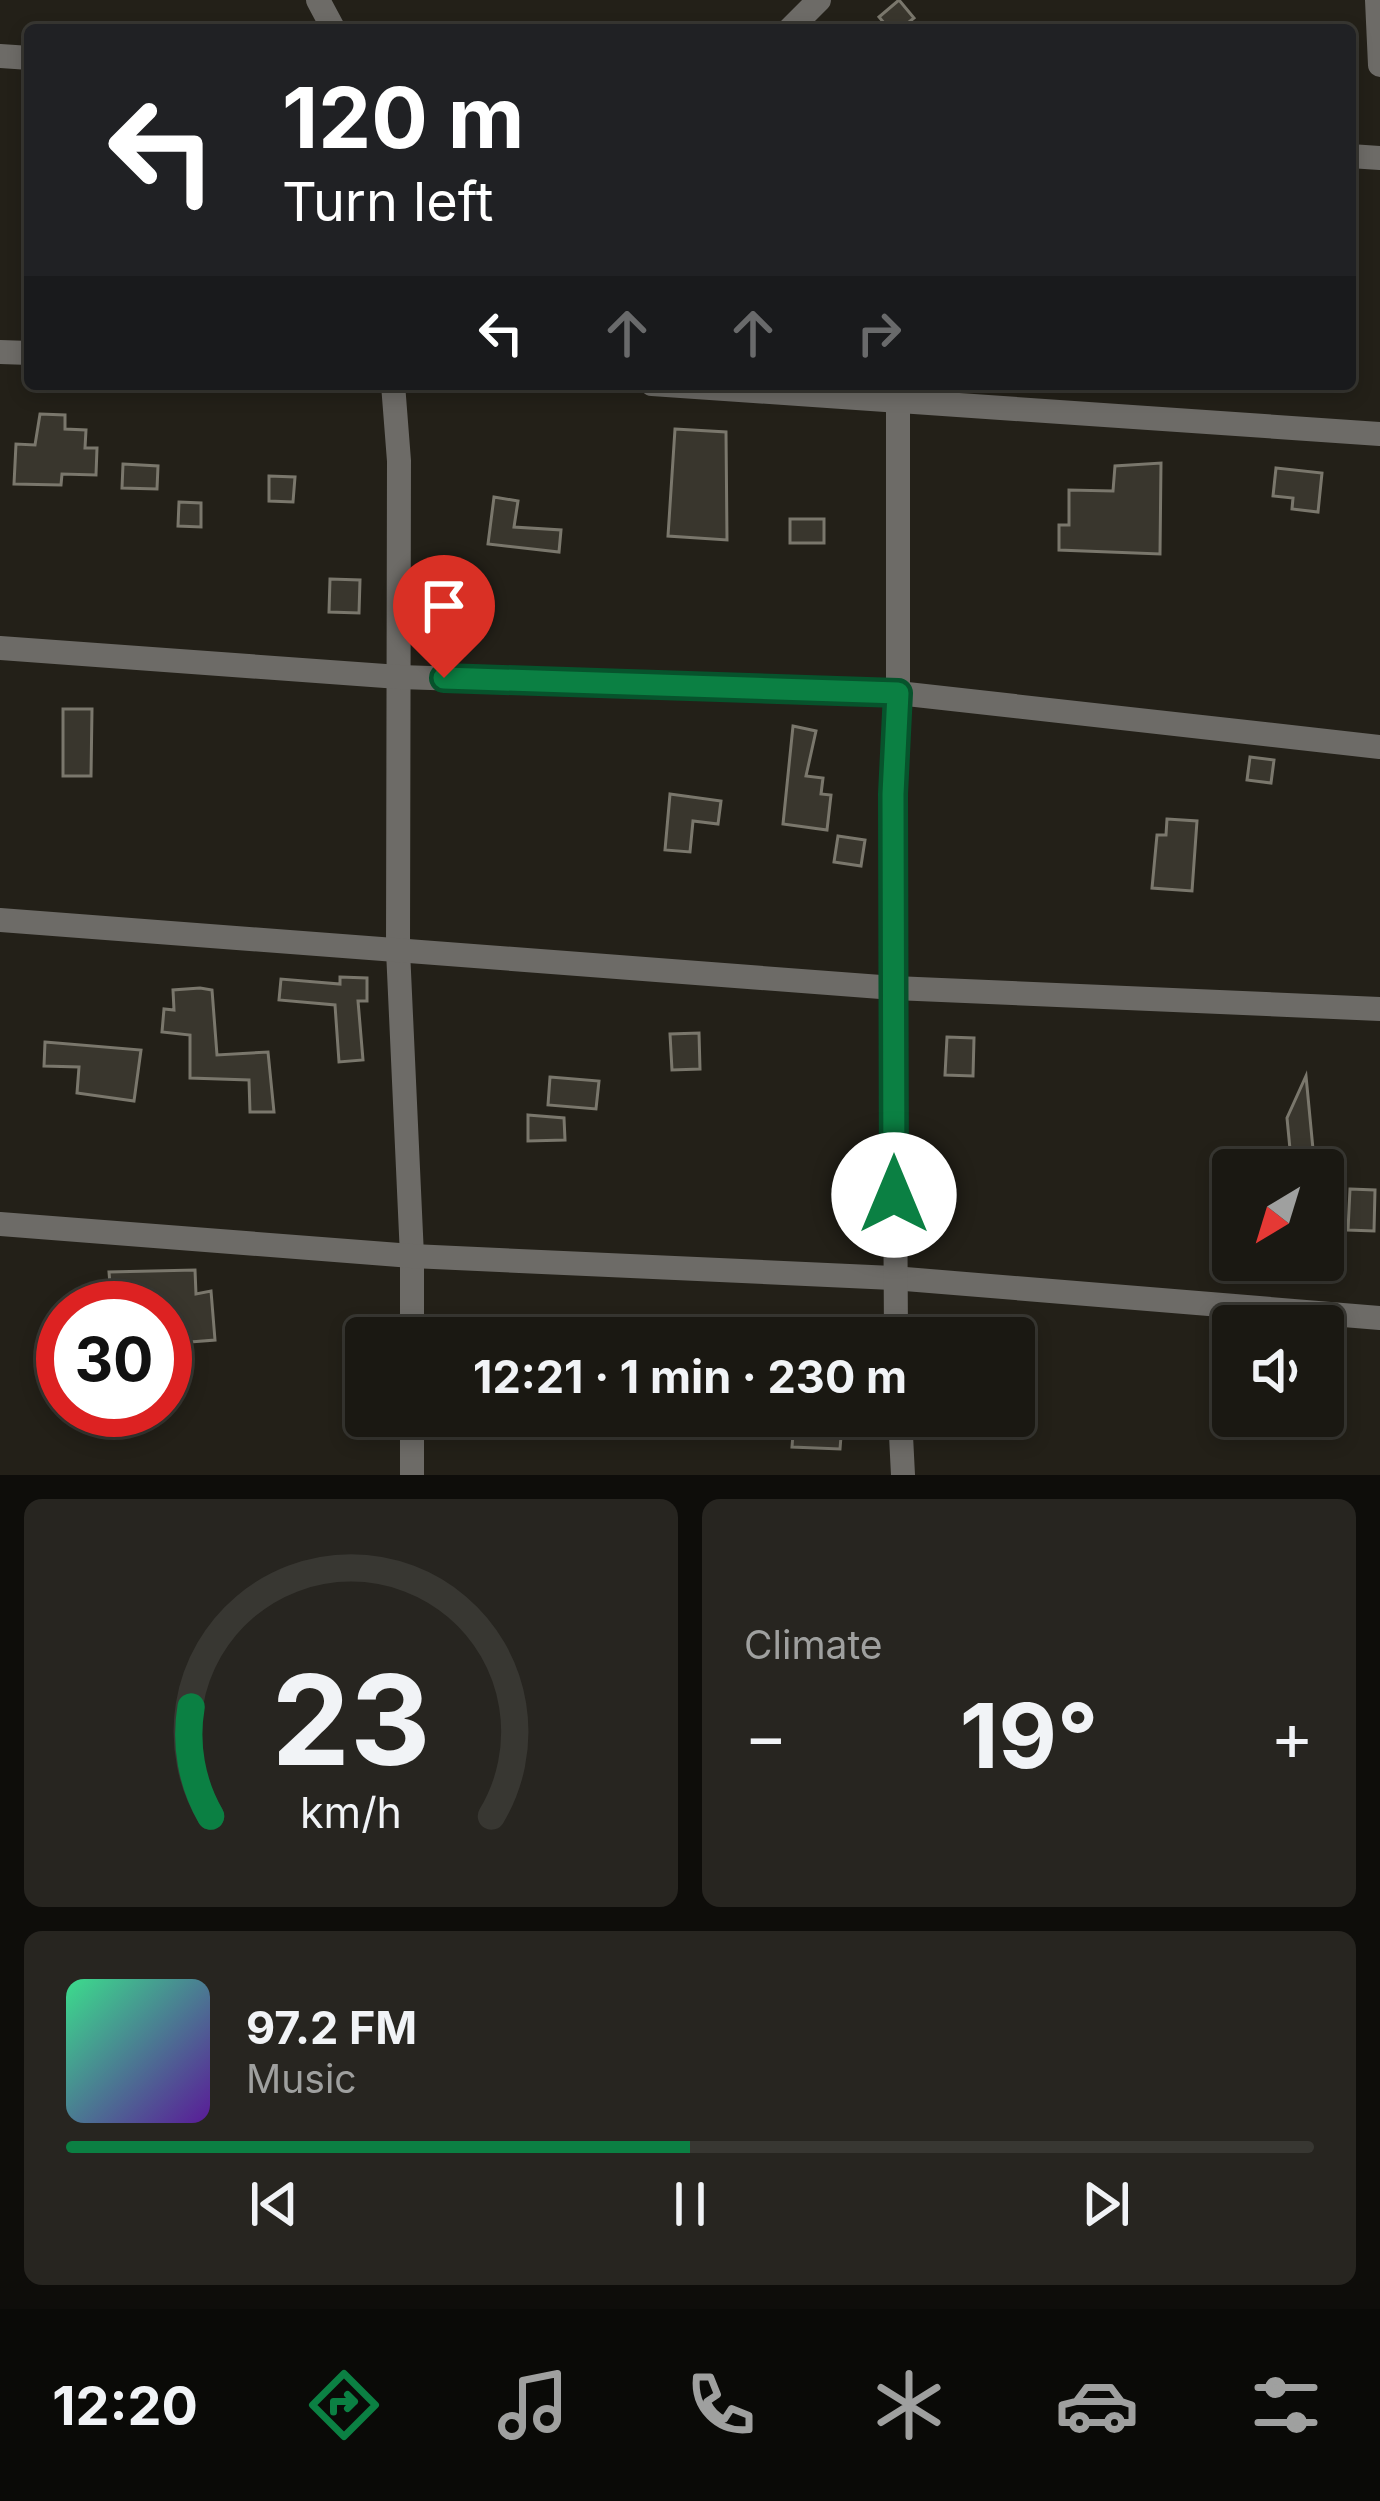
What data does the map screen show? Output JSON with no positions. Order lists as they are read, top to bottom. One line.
{"north":"bottom left","page":{"turn":["120 m","Turn left"],"limit":"30","trip":"12:21 · 1 min · 230 m","tile":"Climate","heat":["−","19°","+"],"song":["97.2 FM","Music"],"tabs":"12:20","gauge":["23","km/h"]}}
